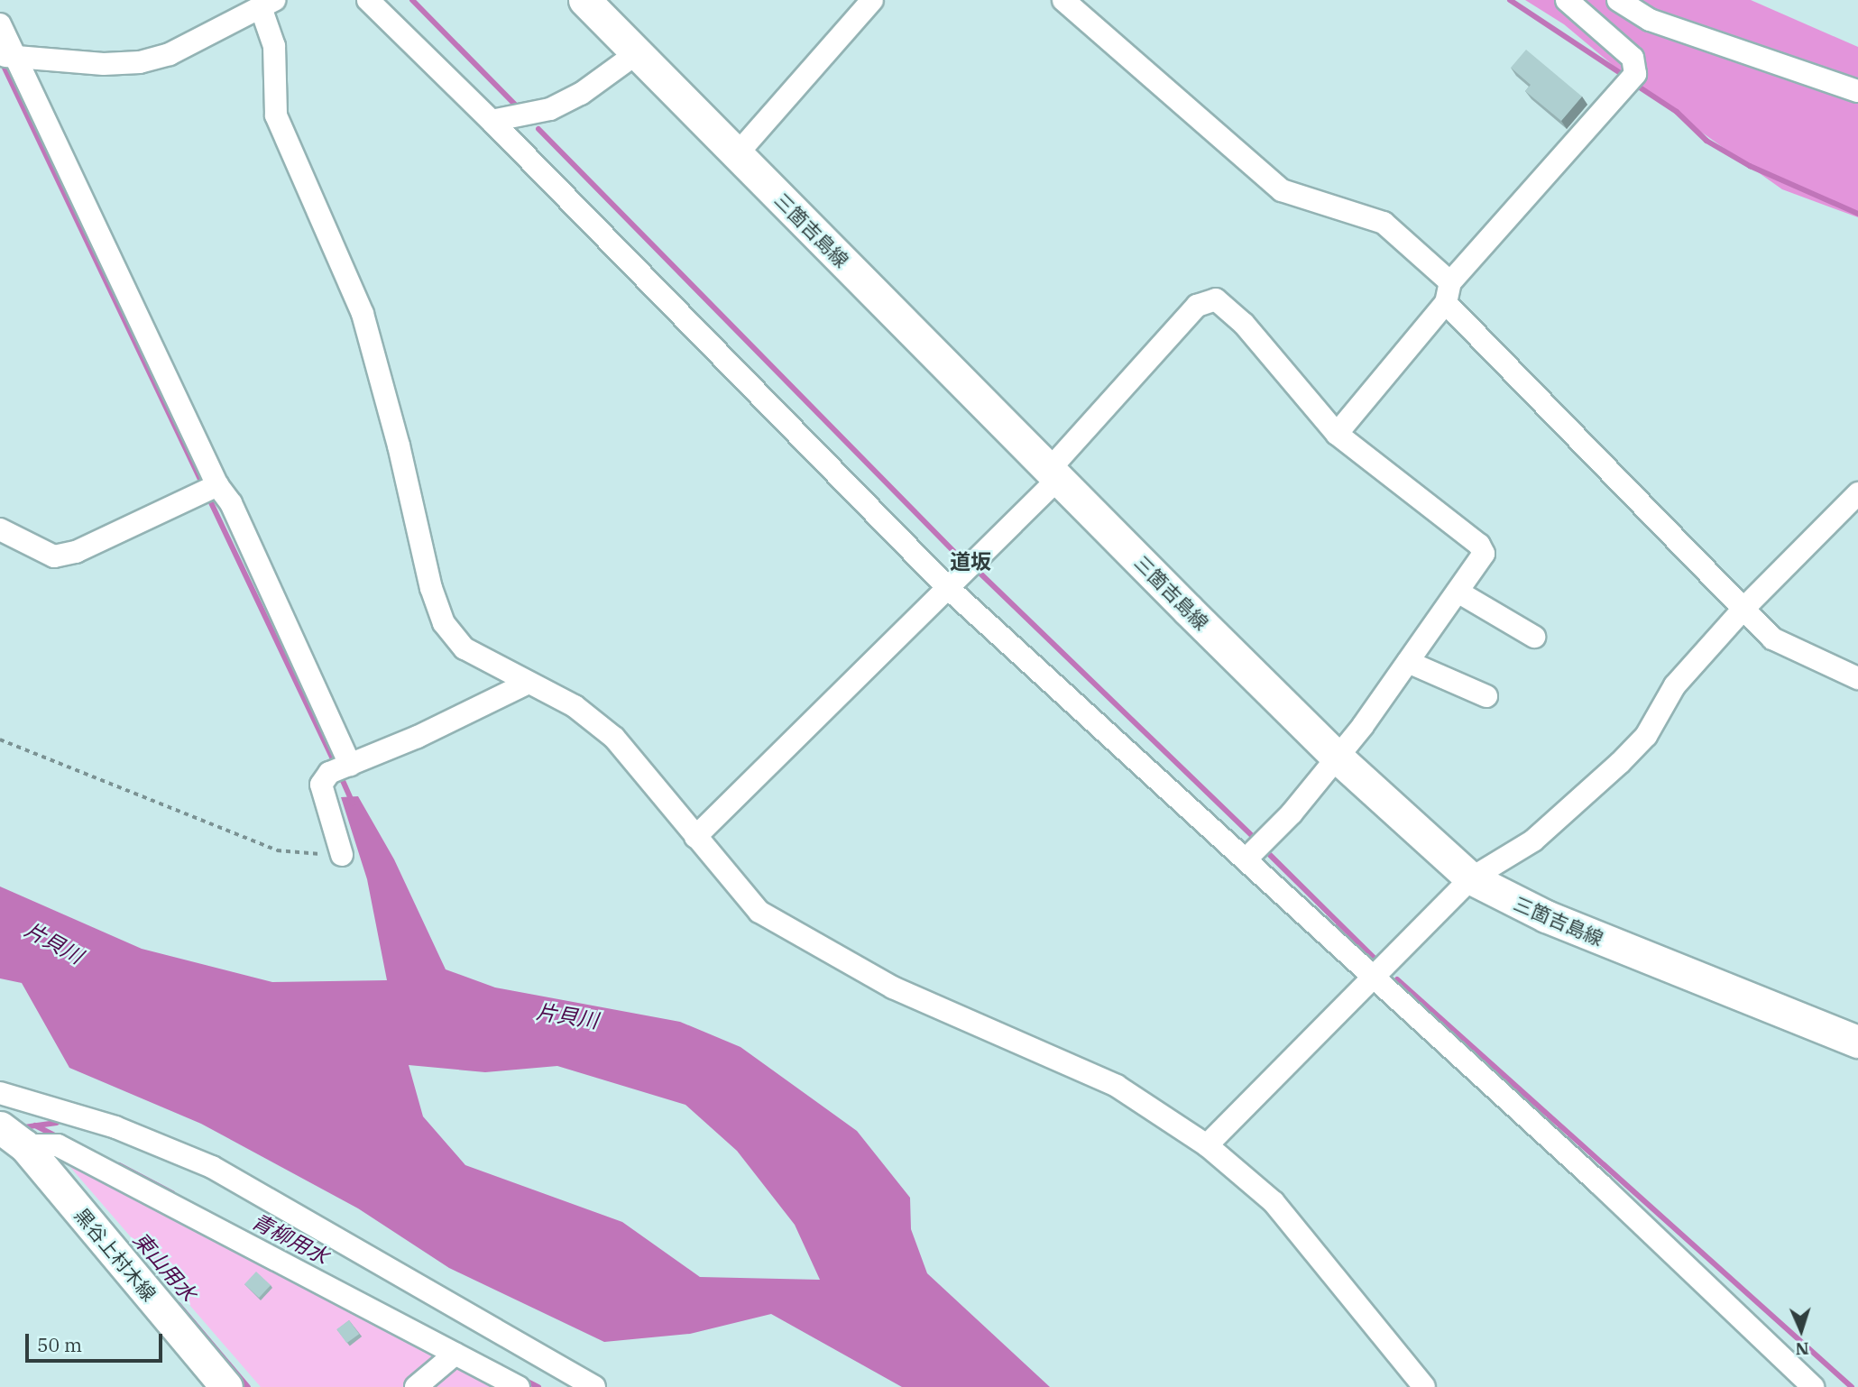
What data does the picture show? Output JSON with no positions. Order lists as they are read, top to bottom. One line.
{"streets":{"main road":["三箇吉島線","黒谷上村木線"]},"districts":["道坂"],"water":["片貝川","青柳用水","東山用水"],"scale_bar":"50 m","north":"bottom"}
